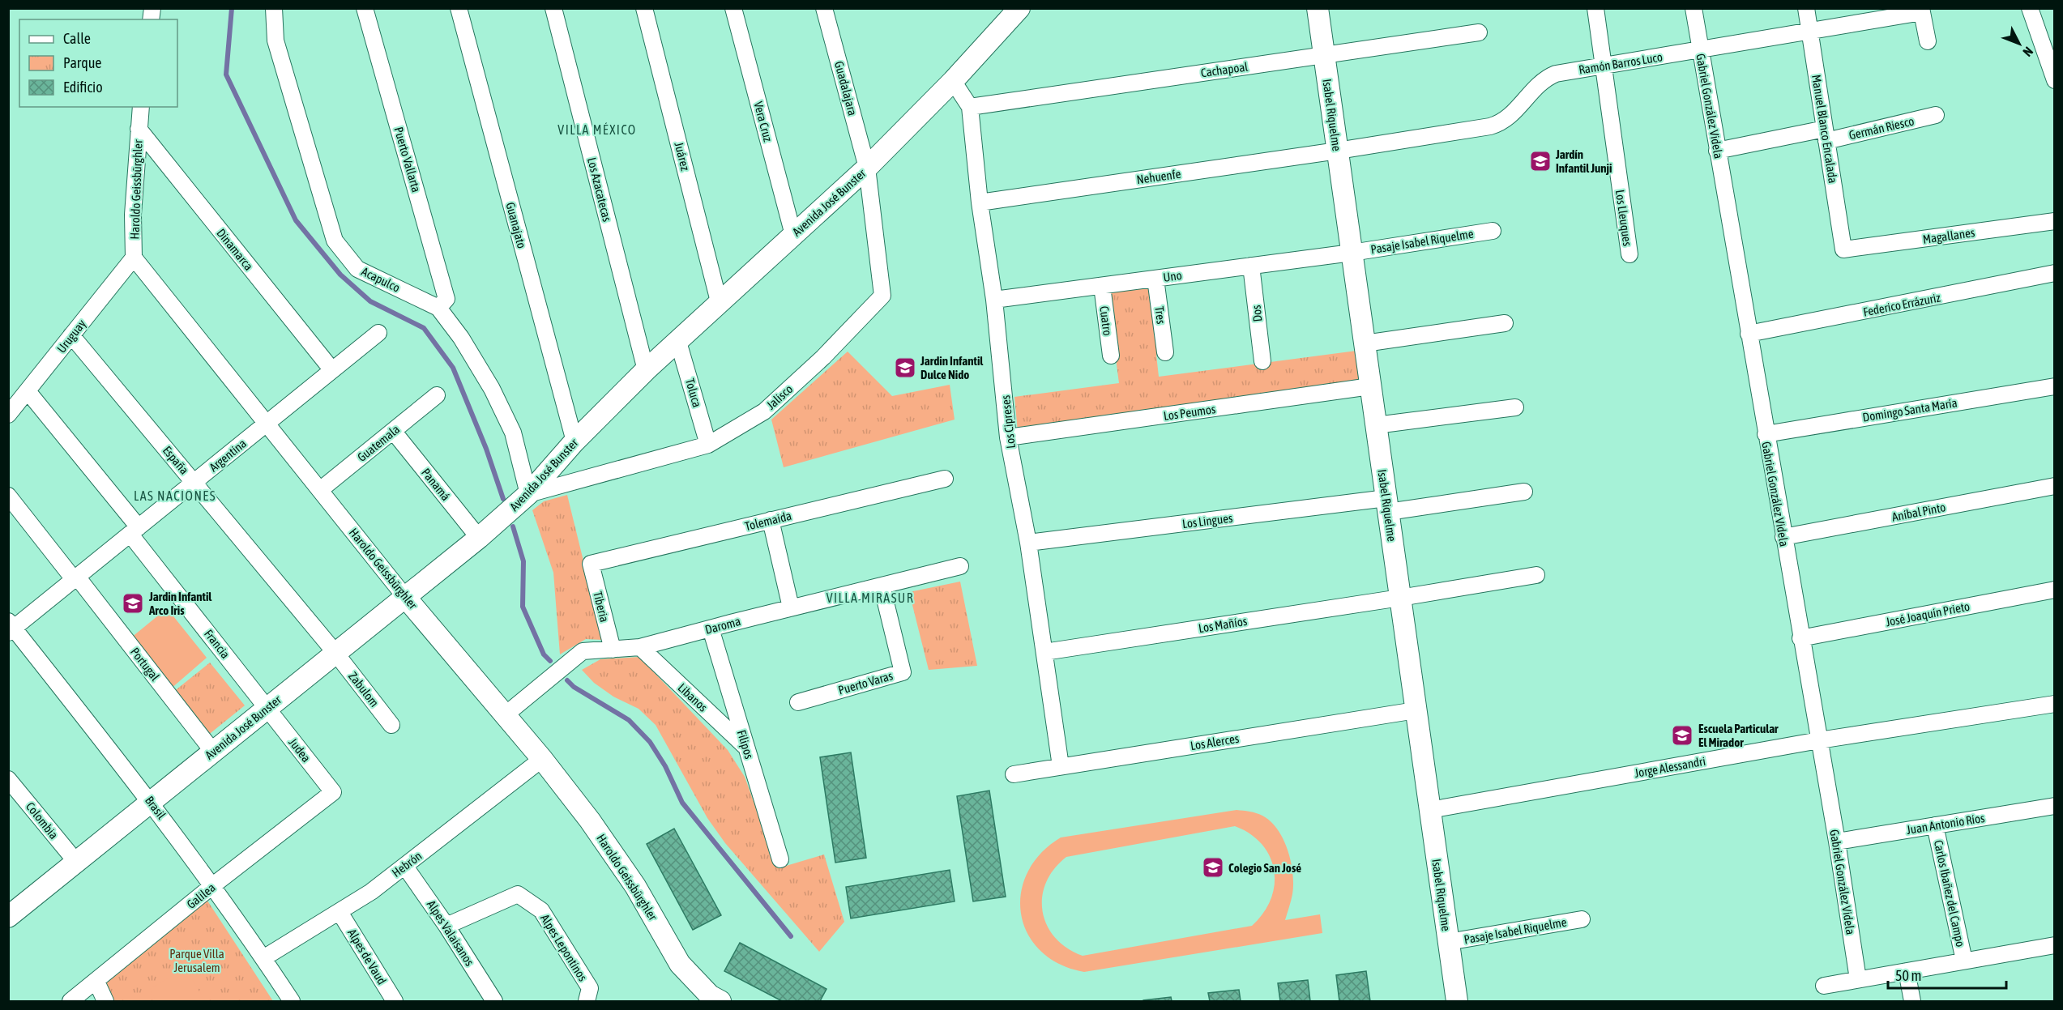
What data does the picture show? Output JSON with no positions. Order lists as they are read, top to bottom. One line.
{"streets":{"street":["Ramón Barros Luco","Cachapoal","Guadalajara","Gabriel González Videla","Isabel Riquelme","Vera Cruz","Germán Riesco","Manuel Blanco Encalada","Juárez","Puerto Vallarta","Nehuenfe","Haroldo Geissbürghler","Los Azacatecas","Avenida José Bunster","Los Lleuques","Guanajato","Magallanes","Pasaje Isabel Riquelme","Dinamarca","Uno","Acapulco","Federico Errázuriz","Dos","Tres","Cuatro","Uruguay","Toluca","Jalisco","Domingo Santa María","Los Peumos","Los Cipreses","Guatemala","Argentina","España","Panamá","Aníbal Pinto","Tolemaida","Los Lingues","Tiberia","José Joaquín Prieto","Los Mañíos","Daroma","Francia","Portugal","Puerto Varas","Zabulom","Libanos","Los Alerces","Filipos","Judea","Jorge Alessandri","Brasil","Colombia","Juan Antonio Ríos","Hebrón","Carlos Ibañez del Campo","Galilea","Alpes Valaisanos","Alpes Lepontinos","Alpes de Vaud"]},"crossings":[["Ramón Barros Luco","Gabriel González Videla"],["Ramón Barros Luco","Isabel Riquelme"],["Ramón Barros Luco","Manuel Blanco Encalada"],["Ramón Barros Luco","Nehuenfe"],["Ramón Barros Luco","Los Lleuques"],["Cachapoal","Isabel Riquelme"],["Cachapoal","Los Cipreses"],["Guadalajara","Avenida José Bunster"],["Guadalajara","Jalisco"],["Gabriel González Videla","Germán Riesco"],["Gabriel González Videla","Federico Errázuriz"],["Gabriel González Videla","Domingo Santa María"],["Gabriel González Videla","Aníbal Pinto"],["Gabriel González Videla","José Joaquín Prieto"],["Gabriel González Videla","Jorge Alessandri"],["Gabriel González Videla","Juan Antonio Ríos"],["Isabel Riquelme","Nehuenfe"],["Isabel Riquelme","Pasaje Isabel Riquelme"],["Isabel Riquelme","Uno"],["Isabel Riquelme","Los Peumos"],["Isabel Riquelme","Los Lingues"],["Isabel Riquelme","Los Mañíos"],["Isabel Riquelme","Los Alerces"],["Isabel Riquelme","Jorge Alessandri"],["Vera Cruz","Avenida José Bunster"],["Germán Riesco","Manuel Blanco Encalada"],["Manuel Blanco Encalada","Magallanes"],["Juárez","Avenida José Bunster"],["Puerto Vallarta","Acapulco"],["Nehuenfe","Los Cipreses"],["Haroldo Geissbürghler","Avenida José Bunster"],["Haroldo Geissbürghler","Dinamarca"],["Haroldo Geissbürghler","Uruguay"],["Haroldo Geissbürghler","Guatemala"],["Haroldo Geissbürghler","Argentina"],["Haroldo Geissbürghler","Daroma"],["Haroldo Geissbürghler","Hebrón"],["Los Azacatecas","Avenida José Bunster"],["Avenida José Bunster","Guanajato"],["Avenida José Bunster","Acapulco"],["Avenida José Bunster","Toluca"],["Avenida José Bunster","Jalisco"],["Avenida José Bunster","Los Cipreses"],["Avenida José Bunster","España"],["Avenida José Bunster","Panamá"],["Avenida José Bunster","Francia"],["Avenida José Bunster","Portugal"],["Avenida José Bunster","Zabulom"],["Avenida José Bunster","Judea"],["Avenida José Bunster","Brasil"],["Avenida José Bunster","Colombia"],["Pasaje Isabel Riquelme","Uno"],["Dinamarca","Argentina"],["Uno","Dos"],["Uno","Tres"],["Uno","Cuatro"],["Uno","Los Cipreses"],["Acapulco","Jalisco"],["Uruguay","España"],["Uruguay","Francia"],["Toluca","Jalisco"],["Los Peumos","Los Cipreses"],["Los Cipreses","Los Lingues"],["Los Cipreses","Los Mañíos"],["Los Cipreses","Los Alerces"],["Guatemala","Panamá"],["Argentina","España"],["Argentina","Francia"],["Argentina","Portugal"],["Argentina","Brasil"],["España","Zabulom"],["Tolemaida","Tiberia"],["Tiberia","Daroma"],["Daroma","Puerto Varas"],["Daroma","Libanos"],["Daroma","Filipos"],["Francia","Judea"],["Libanos","Filipos"],["Judea","Galilea"],["Brasil","Hebrón"],["Brasil","Galilea"],["Juan Antonio Ríos","Carlos Ibañez del Campo"],["Hebrón","Alpes Valaisanos"],["Hebrón","Alpes de Vaud"],["Alpes Valaisanos","Alpes Lepontinos"]],"districts":["VILLA MÉXICO","LAS NACIONES","VILLA MIRASUR"],"parks":["Parque Villa Jerusalem"],"places":{"school or university":["Jardín Infantil Junji","Jardin Infantil Dulce Nido","Jardin Infantil Arco Iris","Escuela Particular El Mirador","Colegio San José"]},"legend":["Calle","Parque","Edificio"],"scale_bar":"50 m","north":"bottom right"}
